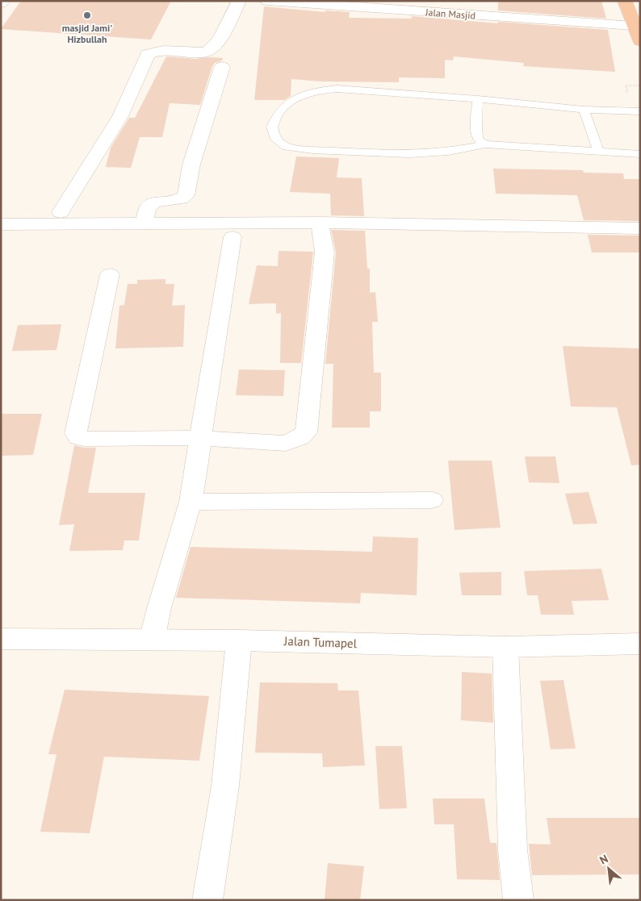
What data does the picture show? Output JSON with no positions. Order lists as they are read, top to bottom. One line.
{"streets":{"street":["Jalan Masjid","Jalan Tumapel"]},"places":["masjid Jami' Hizbullah"],"north":"top left"}
